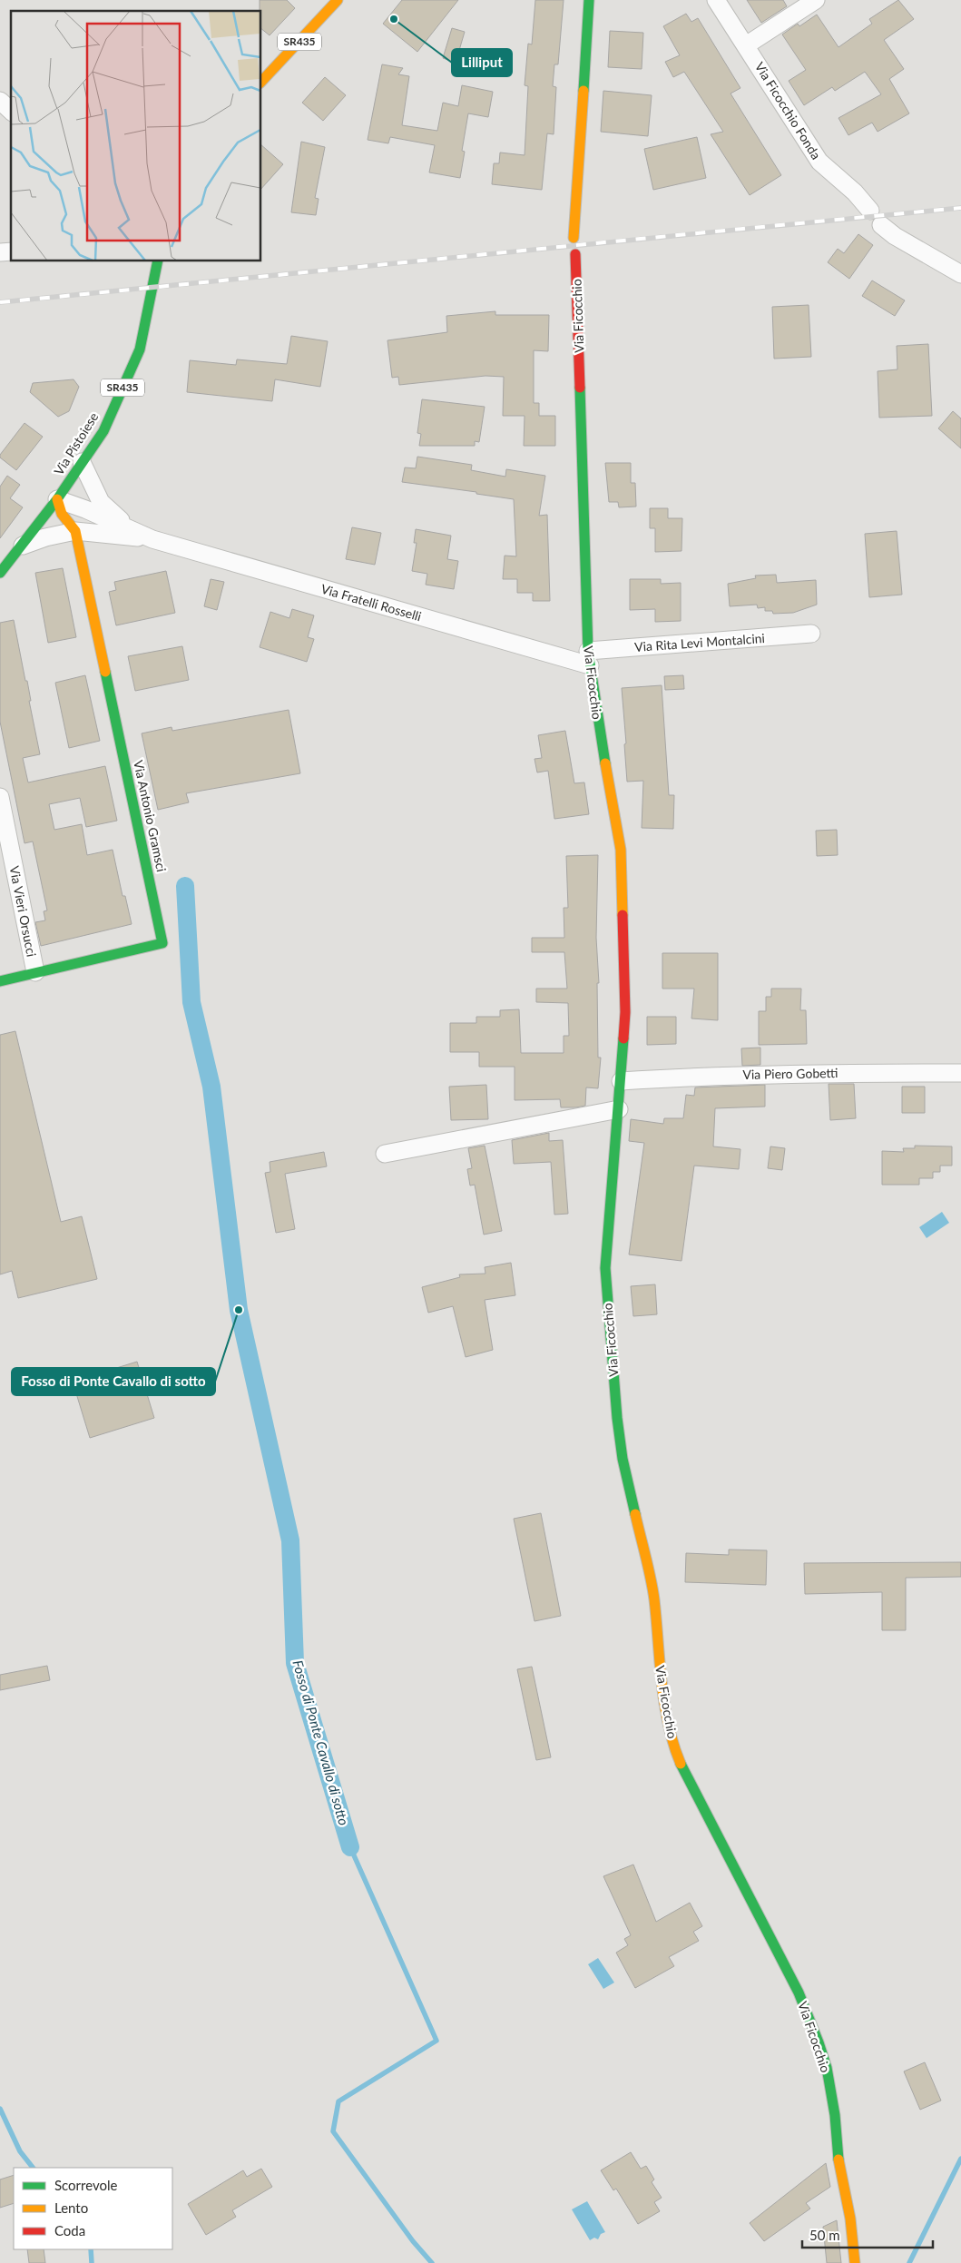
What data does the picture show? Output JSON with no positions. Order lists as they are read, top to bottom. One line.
{"streets":{"street":["SR435","Via Ficocchio Fonda","Via Ficocchio","Via Pistoiese","Via Fratelli Rosselli","Via Rita Levi Montalcini","Via Antonio Gramsci","Via Vieri Orsucci","Via Piero Gobetti"]},"crossings":[["Via Ficocchio","Via Fratelli Rosselli"],["Via Ficocchio","Via Rita Levi Montalcini"],["Via Ficocchio","Via Piero Gobetti"],["Via Pistoiese","Via Fratelli Rosselli"],["Via Fratelli Rosselli","Via Rita Levi Montalcini"],["Via Fratelli Rosselli","Via Antonio Gramsci"],["Via Antonio Gramsci","Via Vieri Orsucci"]],"water":["Fosso di Ponte Cavallo di sotto"],"places":["Lilliput","Fosso di Ponte Cavallo di sotto"],"legend":["Scorrevole","Lento","Coda"],"scale_bar":"50 m"}
